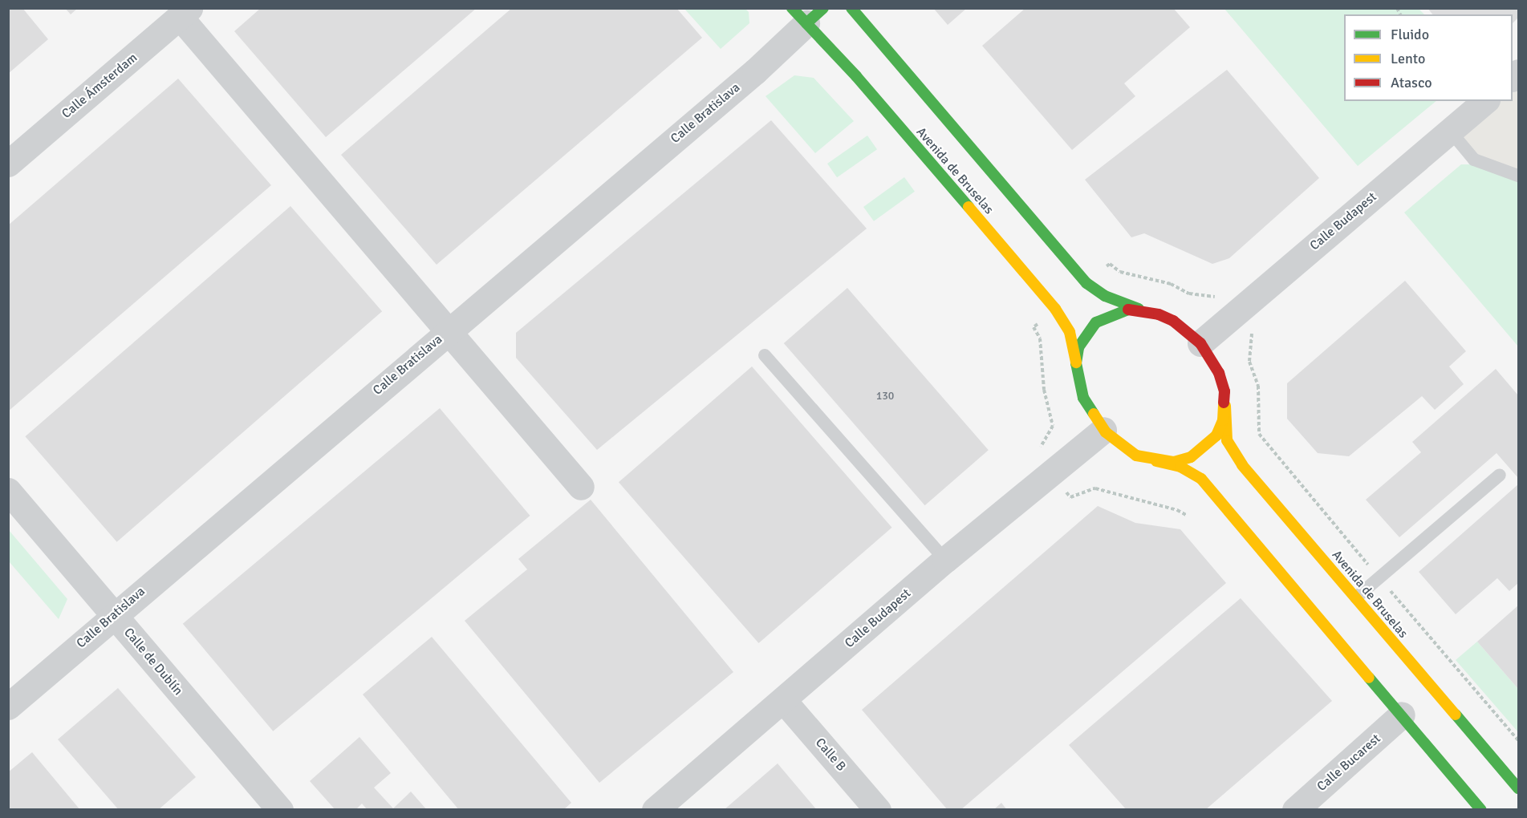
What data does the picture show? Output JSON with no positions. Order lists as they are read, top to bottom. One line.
{"streets":{"main road":["Avenida de Bruselas"],"street":["Calle Ámsterdam","Calle Bratislava","Calle Budapest","Calle de Dublín","Calle B","Calle Bucarest"]},"crossings":[["Calle Bratislava","Avenida de Bruselas"],["Calle Bratislava","Calle de Dublín"],["Avenida de Bruselas","Calle Budapest"],["Calle Budapest","Calle B"]],"house_numbers":["130"],"legend":["Fluido","Lento","Atasco"]}
